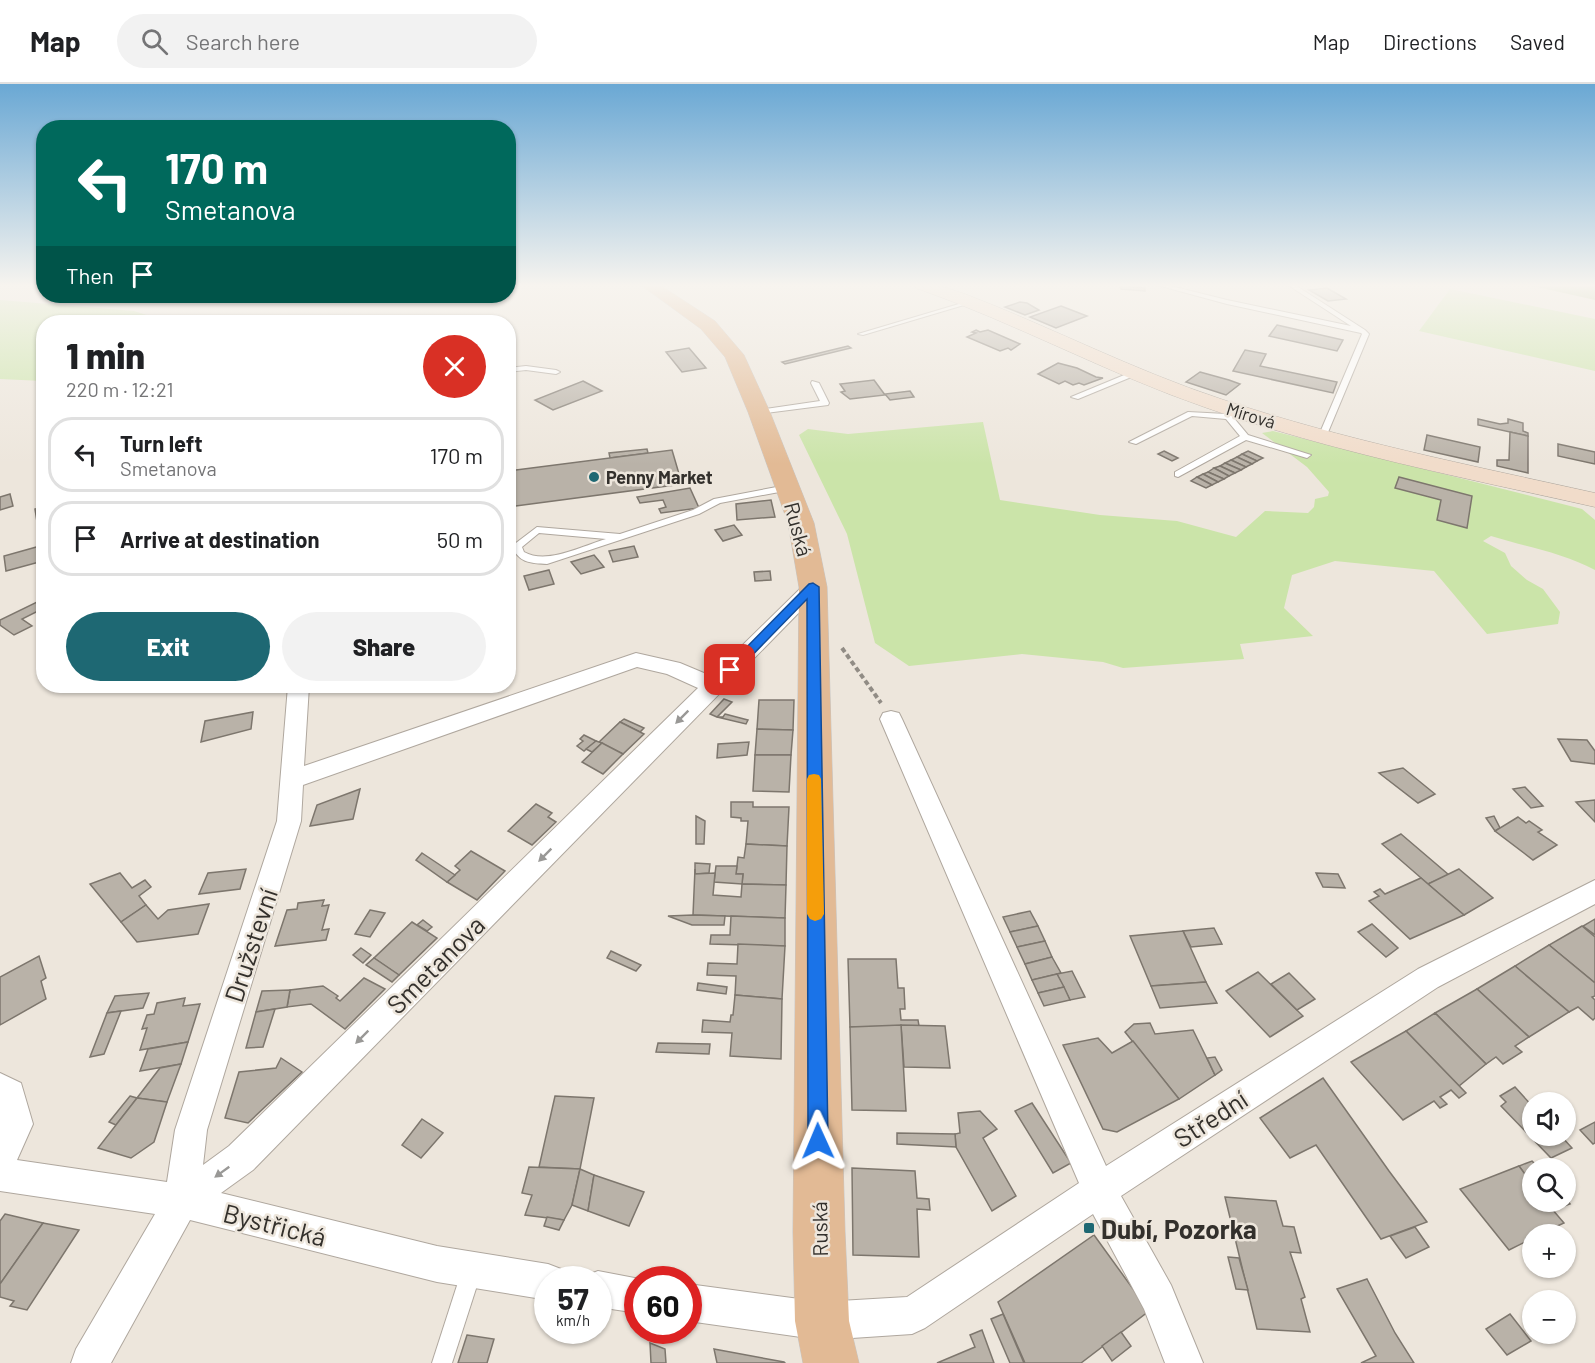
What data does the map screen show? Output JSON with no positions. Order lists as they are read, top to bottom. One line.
{"streets":{"main road":["Ruská"],"street":["Mírová","Družstevní","Smetanova","Střední","Bystřická"]},"crossings":[["Ruská","Smetanova"],["Ruská","Střední"],["Družstevní","Smetanova"],["Družstevní","Bystřická"],["Smetanova","Bystřická"]],"one_way":["Smetanova"],"places":{"other":["Penny Market"],"transit":["Dubí, Pozorka"]},"page":{"header":"Map","search":"Search here","nav":["Map","Directions","Saved"],"turn":["170 m","Smetanova"],"then":"Then","heading":["1 min","220 m · 12:21"],"list":[{"name":"Turn left","note":"Smetanova","value":"170 m"},{"name":"Arrive at destination","value":"50 m"}],"buttons":["Exit","Share"],"map_buttons":["+","−"],"speed":"57 km/h","limit":"60"}}
